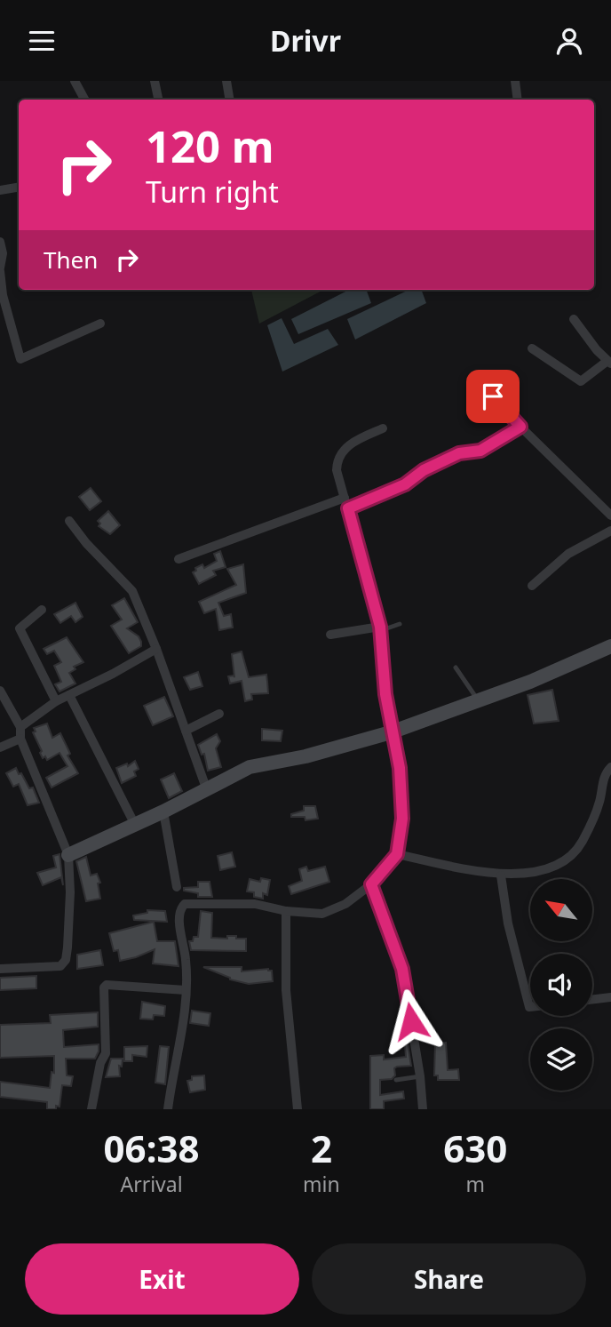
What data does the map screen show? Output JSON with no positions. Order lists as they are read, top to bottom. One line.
{"north":"top left","page":{"header":"Drivr","turn":["120 m","Turn right"],"then":"Then","eta":["06:38","Arrival","2","min","630","m"],"buttons":["Exit","Share"]}}
